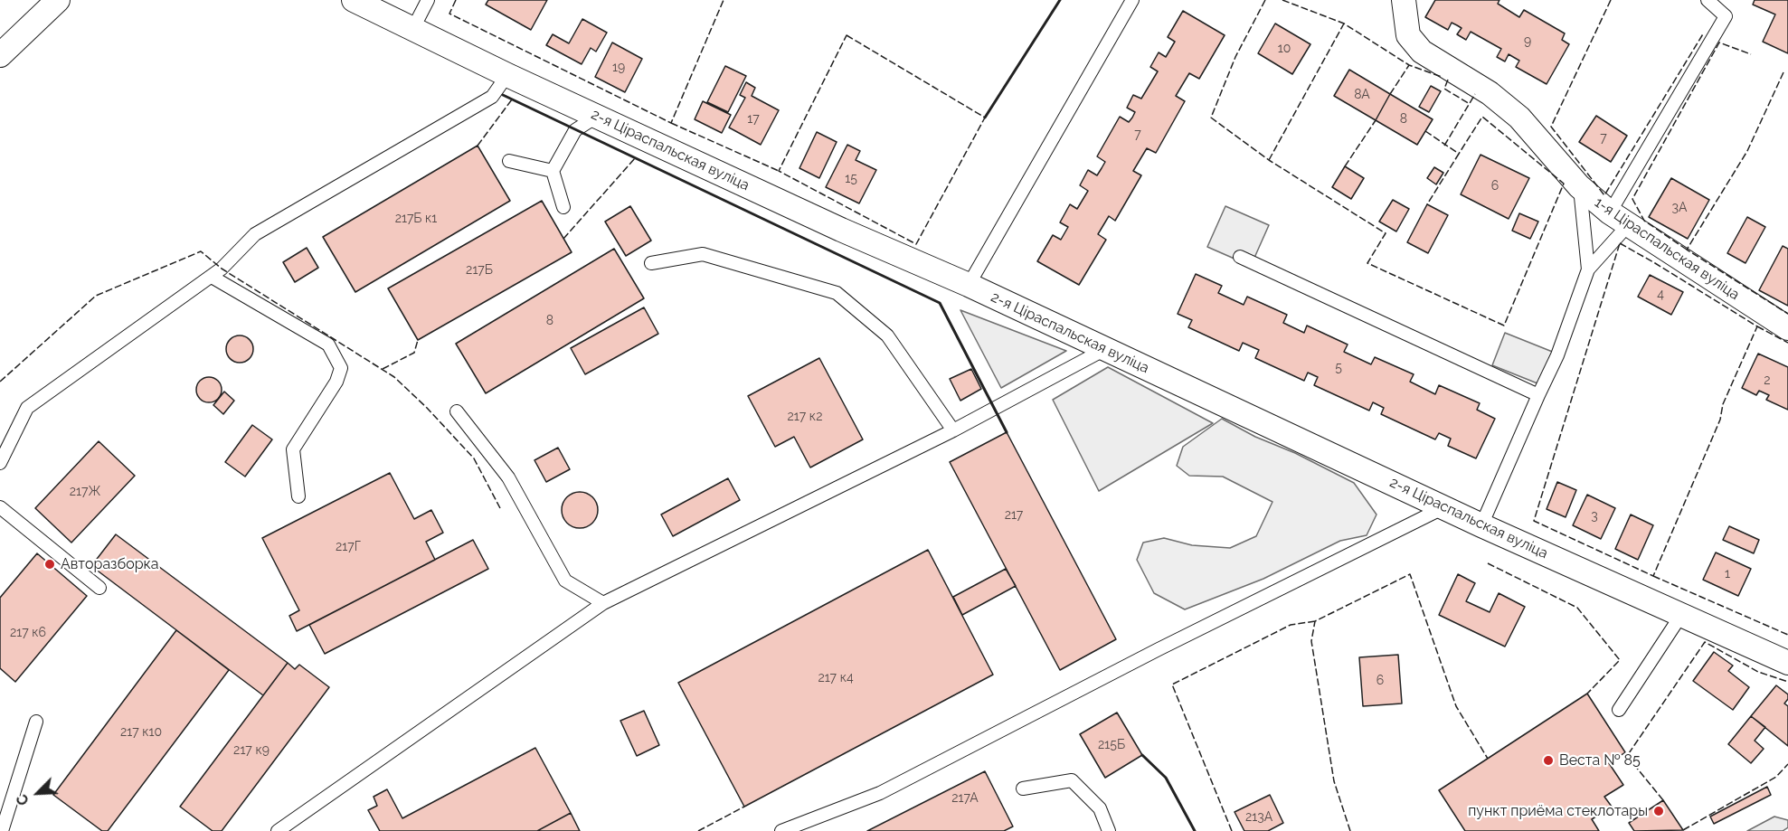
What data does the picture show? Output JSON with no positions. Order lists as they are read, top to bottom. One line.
{"streets":{"street":["2-я Ціраспальская вуліца","1-я Ціраспальская вуліца"]},"places":["Авторазборка","Веста № 85","пункт приёма стеклотары"],"house_numbers":["9","10","19","8А","17","8","7","7","15","6","3А","217Б к1","217Б","4","8","5","2","217 к2","217Ж","217","3","217Г","1","217 к6","217 к4","6","217 к10","215Б","217 к9","217А","213А"],"north":"bottom left"}
